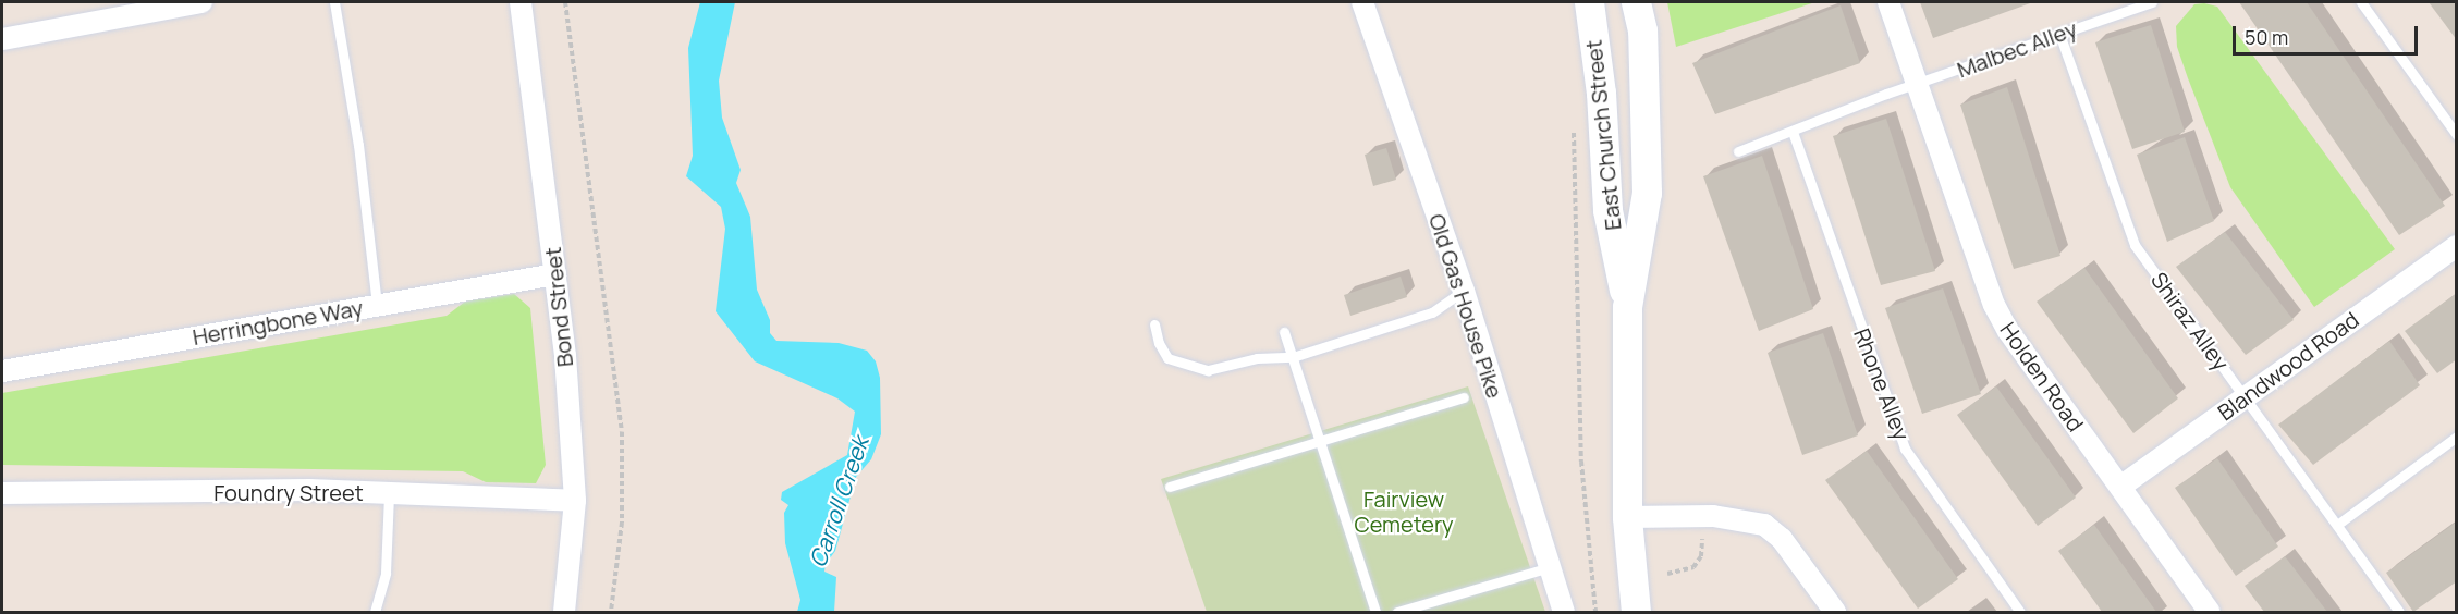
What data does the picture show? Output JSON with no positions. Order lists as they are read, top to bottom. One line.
{"streets":{"main road":["East Church Street"],"street":["Old Gas House Pike","Bond Street","Herringbone Way","Blandwood Road","Holden Road","Foundry Street"],"lane":["Malbec Alley","Shiraz Alley","Rhone Alley"]},"crossings":[["Malbec Alley","Shiraz Alley"],["Malbec Alley","Holden Road"],["Bond Street","Herringbone Way"],["Bond Street","Foundry Street"],["Shiraz Alley","Blandwood Road"],["Blandwood Road","Holden Road"]],"water":["Carroll Creek"],"parks":["Fairview Cemetery"],"scale_bar":"50 m"}
